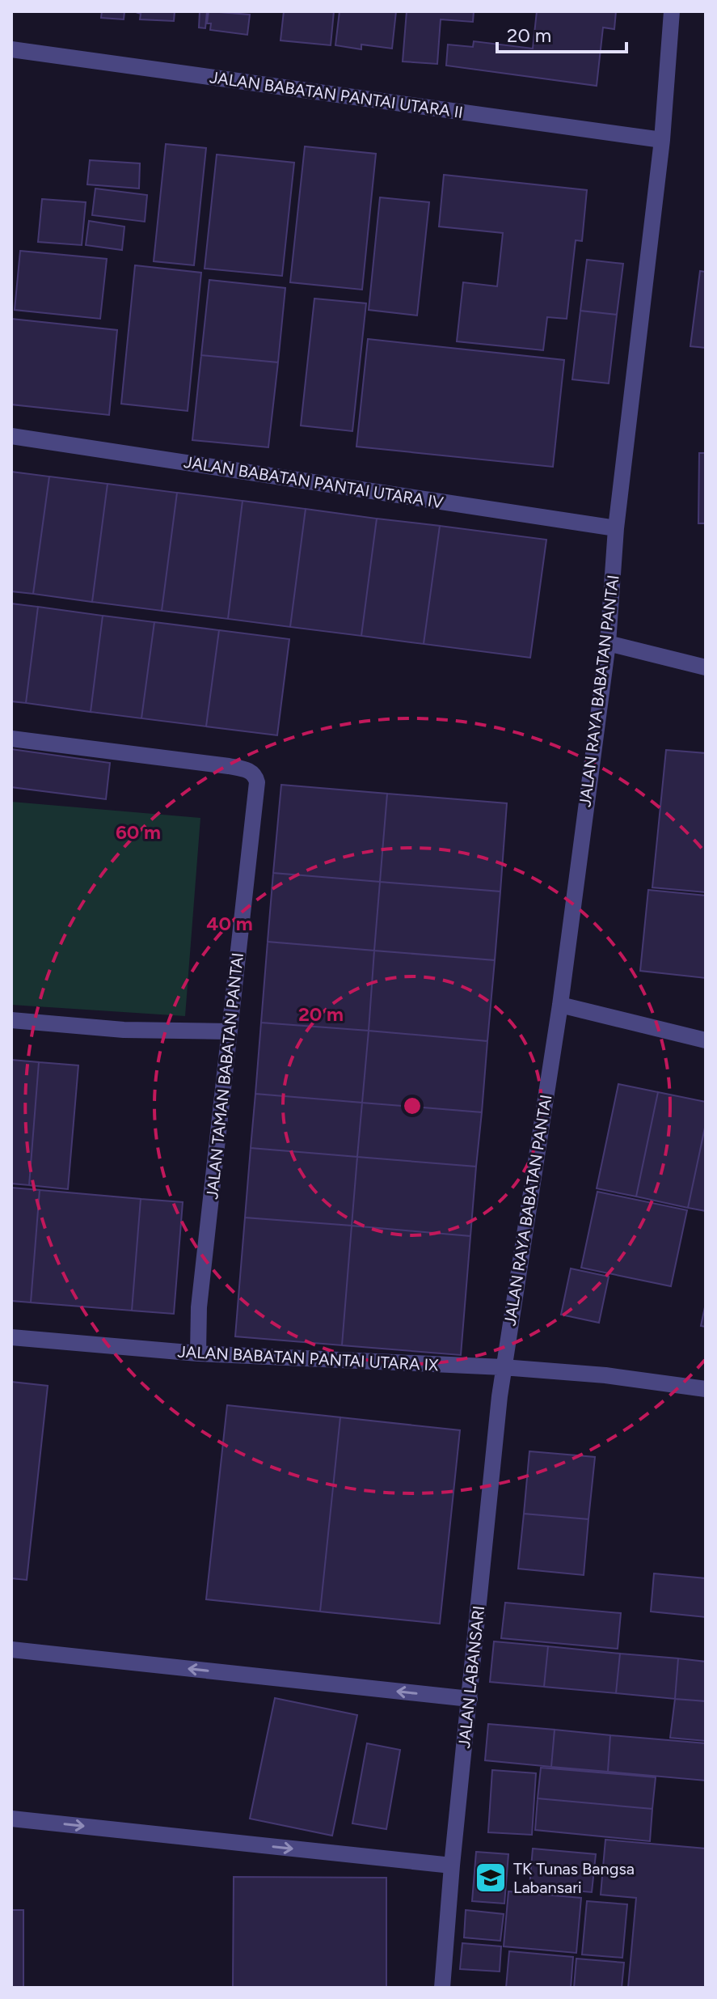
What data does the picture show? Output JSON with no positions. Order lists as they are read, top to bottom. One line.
{"streets":{"street":["JALAN BABATAN PANTAI UTARA II","JALAN BABATAN PANTAI UTARA IV","JALAN RAYA BABATAN PANTAI","JALAN TAMAN BABATAN PANTAI","JALAN BABATAN PANTAI UTARA IX","JALAN LABANSARI"]},"crossings":[["JALAN BABATAN PANTAI UTARA II","JALAN RAYA BABATAN PANTAI"],["JALAN BABATAN PANTAI UTARA IV","JALAN RAYA BABATAN PANTAI"],["JALAN RAYA BABATAN PANTAI","JALAN BABATAN PANTAI UTARA IX"],["JALAN RAYA BABATAN PANTAI","JALAN LABANSARI"],["JALAN TAMAN BABATAN PANTAI","JALAN BABATAN PANTAI UTARA IX"],["JALAN BABATAN PANTAI UTARA IX","JALAN LABANSARI"]],"places":{"school or university":["TK Tunas Bangsa Labansari"]},"scale_bar":"20 m","rings":["60 m","40 m","20 m"]}
